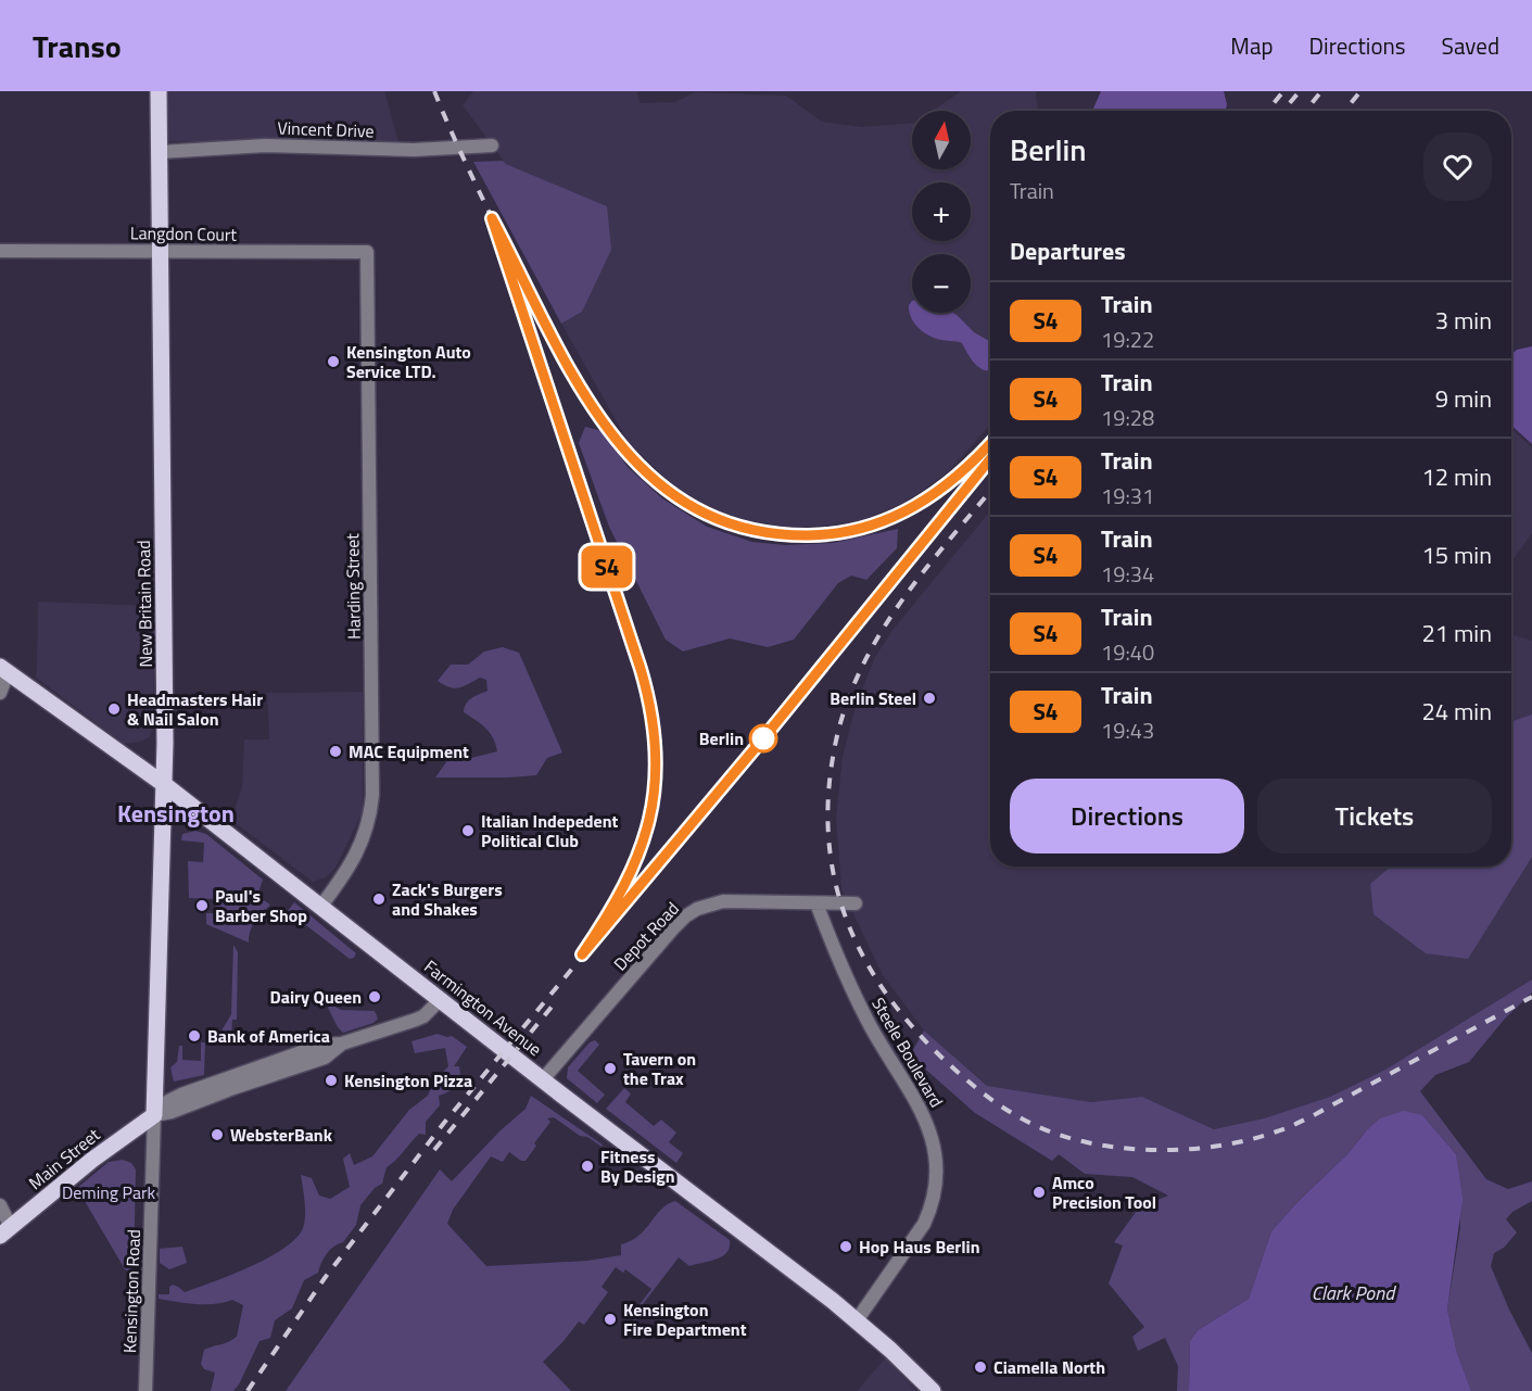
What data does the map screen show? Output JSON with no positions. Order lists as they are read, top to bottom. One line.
{"streets":{"main road":["New Britain Road","Farmington Avenue","Main Street"],"street":["Vincent Drive","Langdon Court","Harding Street","Depot Road","Steele Boulevard","Kensington Road"]},"crossings":[["Vincent Drive","New Britain Road"],["Langdon Court","Harding Street"],["Langdon Court","New Britain Road"],["Harding Street","Farmington Avenue"],["New Britain Road","Farmington Avenue"],["New Britain Road","Main Street"],["New Britain Road","Kensington Road"],["Depot Road","Farmington Avenue"],["Depot Road","Steele Boulevard"],["Farmington Avenue","Steele Boulevard"],["Farmington Avenue","Main Street"],["Main Street","Kensington Road"]],"districts":["Kensington"],"water":["Clark Pond"],"parks":["Deming Park"],"places":["Kensington Auto Service LTD.","Berlin Steel","Headmasters Hair & Nail Salon","Berlin","MAC Equipment","Italian Indepedent Political Club","Zack's Burgers and Shakes","Paul's Barber Shop","Dairy Queen","Bank of America","Tavern on the Trax","Kensington Pizza","WebsterBank","Fitness By Design","Amco Precision Tool","Hop Haus Berlin","Kensington Fire Department","Ciamella North"],"north":"top","page":{"header":"Transo","nav":["Map","Directions","Saved"],"on_map":"S4","map_buttons":["+","−"],"heading":[["Berlin","Train"],"Departures"],"list":[{"mark":"S4","name":"Train","note":"19:22","value":"3 min"},{"mark":"S4","name":"Train","note":"19:28","value":"9 min"},{"mark":"S4","name":"Train","note":"19:31","value":"12 min"},{"mark":"S4","name":"Train","note":"19:34","value":"15 min"},{"mark":"S4","name":"Train","note":"19:40","value":"21 min"},{"mark":"S4","name":"Train","note":"19:43","value":"24 min"}],"buttons":["Directions","Tickets"]}}
